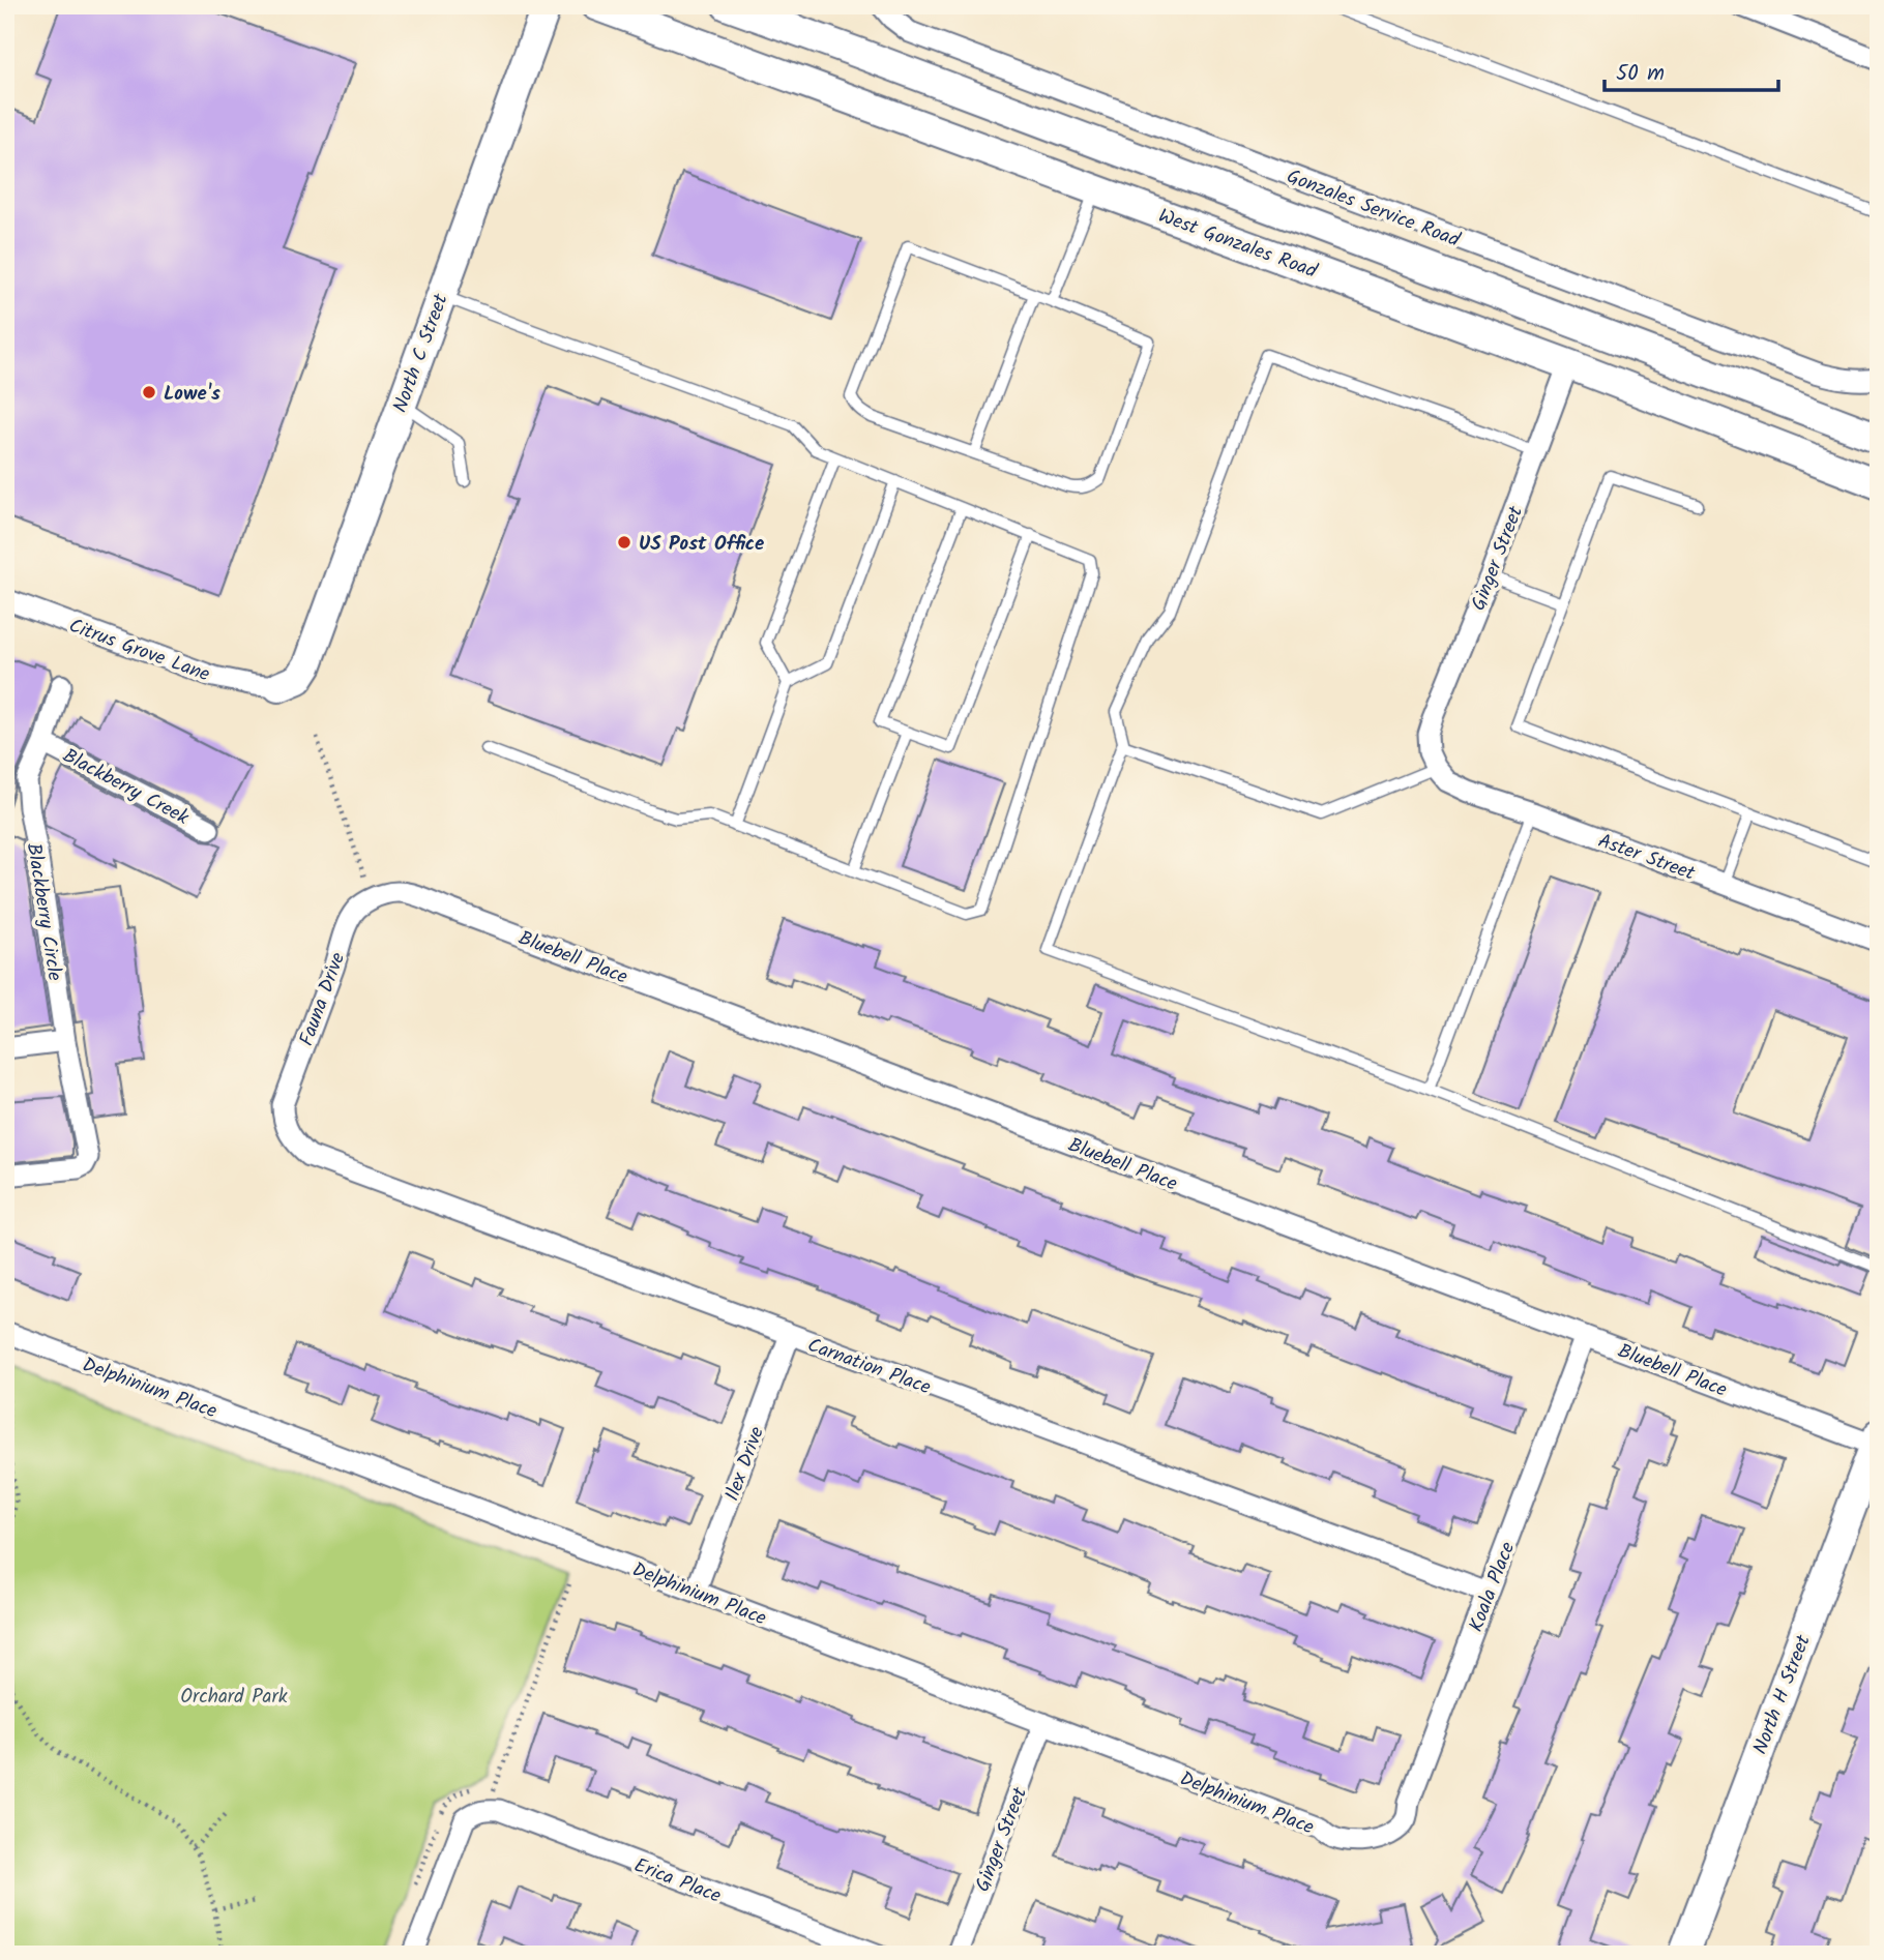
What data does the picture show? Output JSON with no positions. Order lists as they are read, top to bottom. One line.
{"streets":{"main road":["West Gonzales Road","North C Street","North H Street"],"street":["Gonzales Service Road","Ginger Street","Citrus Grove Lane","Blackberry Creek","Aster Street","Blackberry Circle","Bluebell Place","Fauna Drive","Carnation Place","Delphinium Place","Ilex Drive","Koala Place","Erica Place"]},"crossings":[["West Gonzales Road","Ginger Street"],["North C Street","Citrus Grove Lane"],["Ginger Street","Aster Street"],["Ginger Street","Delphinium Place"],["Blackberry Creek","Blackberry Circle"],["Bluebell Place","Fauna Drive"],["Bluebell Place","Koala Place"],["Bluebell Place","North H Street"],["Fauna Drive","Carnation Place"],["Carnation Place","Ilex Drive"],["Carnation Place","Koala Place"],["Delphinium Place","Ilex Drive"],["Delphinium Place","Koala Place"]],"parks":["Orchard Park"],"places":["Lowe's","US Post Office"],"scale_bar":"50 m"}
